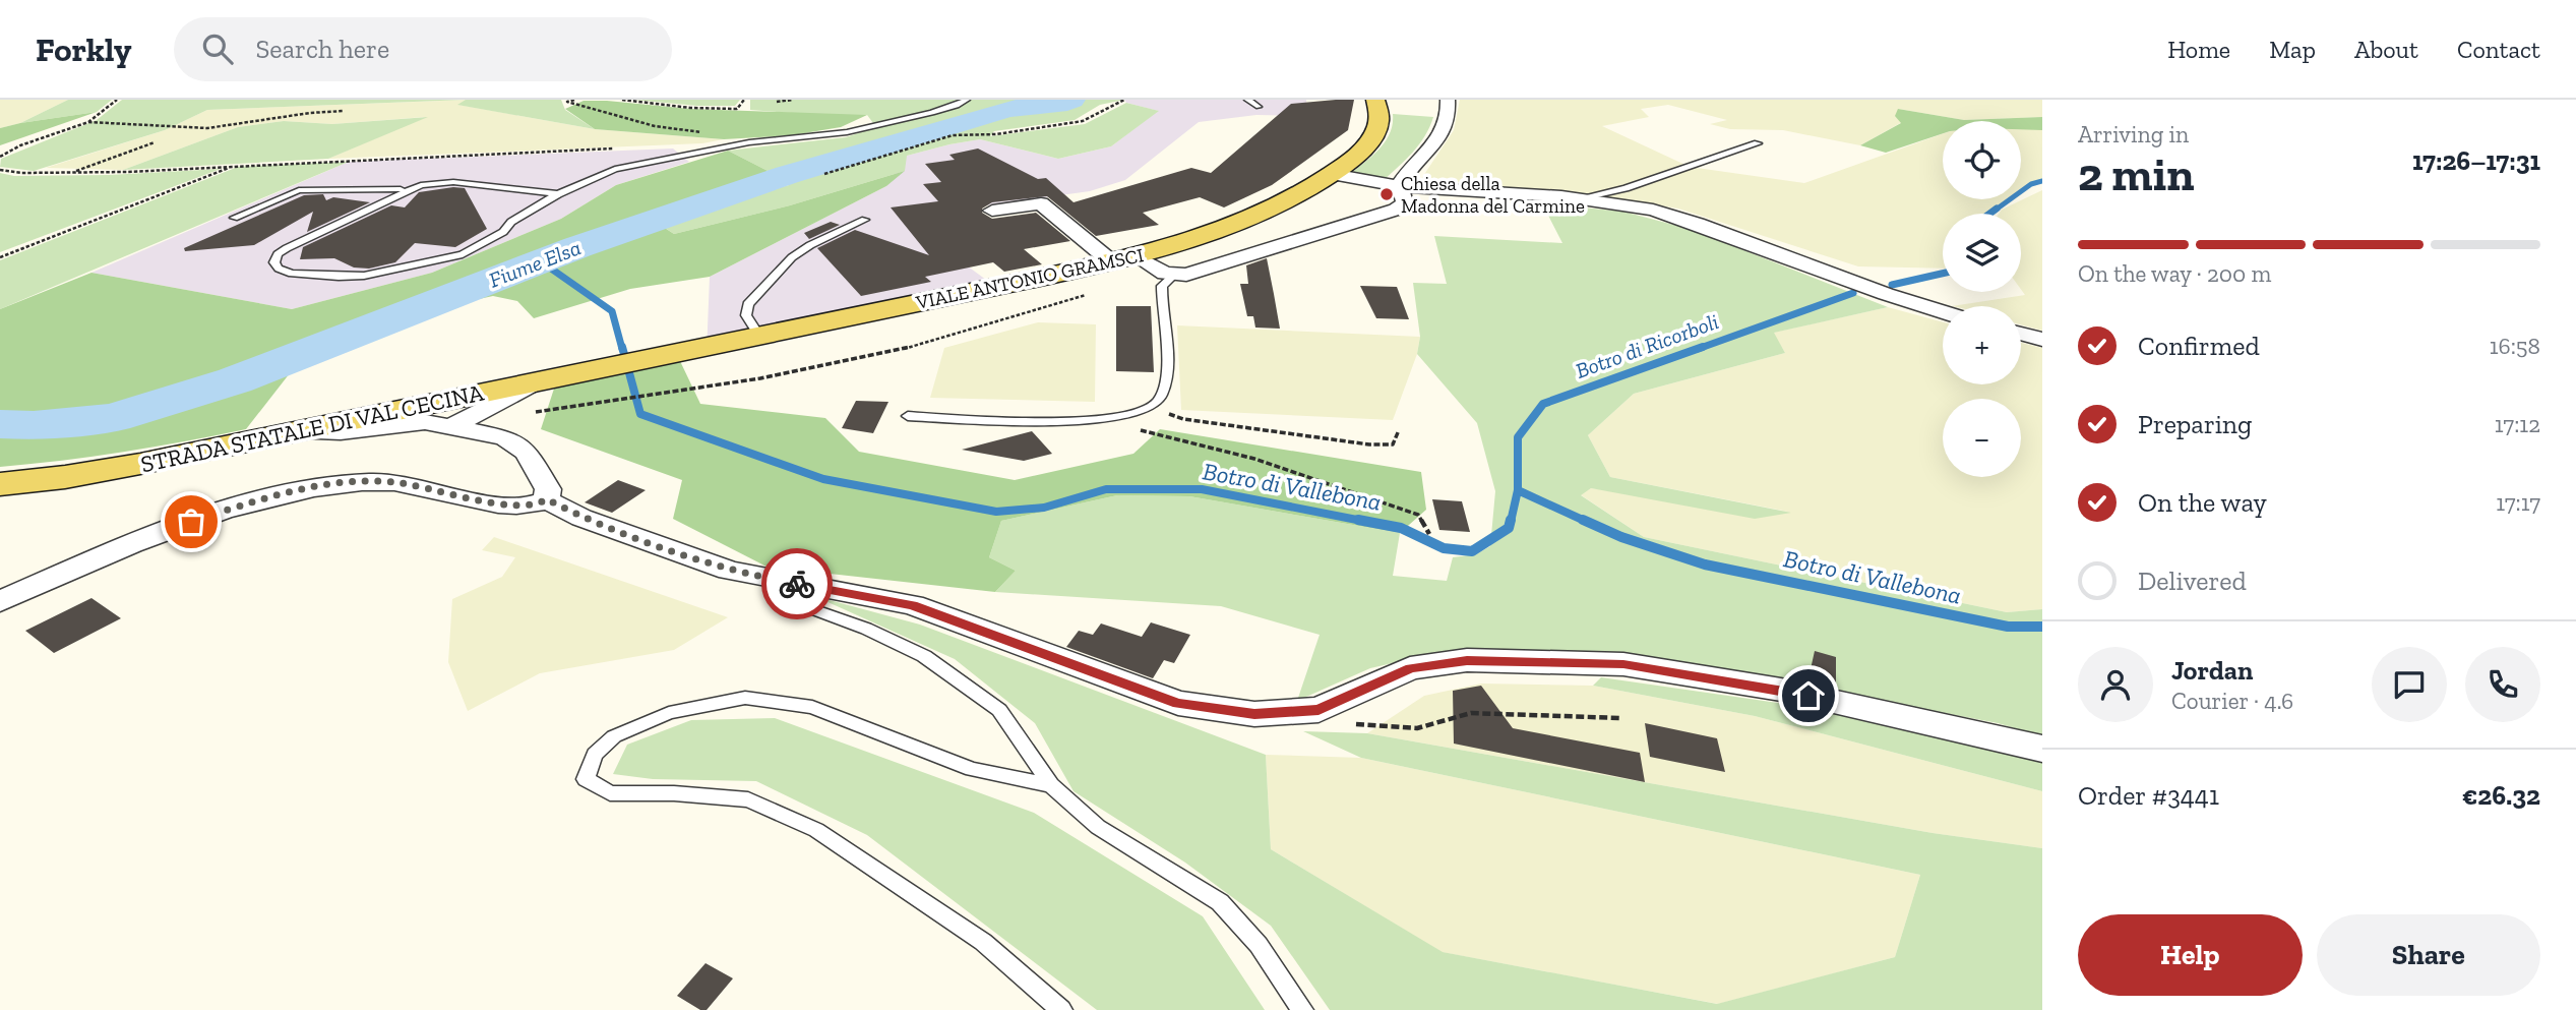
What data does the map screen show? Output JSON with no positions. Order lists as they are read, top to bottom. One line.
{"streets":{"main road":["VIALE ANTONIO GRAMSCI","STRADA STATALE DI VAL CECINA"]},"crossings":[["VIALE ANTONIO GRAMSCI","STRADA STATALE DI VAL CECINA"]],"water":["Fiume Elsa","Botro di Ricorboli","Botro di Vallebona"],"places":["Chiesa della Madonna del Carmine"],"page":{"header":"Forkly","search":"Search here","nav":["Home","Map","About","Contact"],"heading":["2 min","Arriving in","17:26–17:31"],"panel":["Jordan","Courier · 4.6","Order #3441","€26.32"],"map_buttons":["+","−"],"bar":"On the way · 200 m","list":[["Confirmed","16:58"],["Preparing","17:12"],["On the way","17:17"],"Delivered"],"buttons":["Help","Share"]}}
